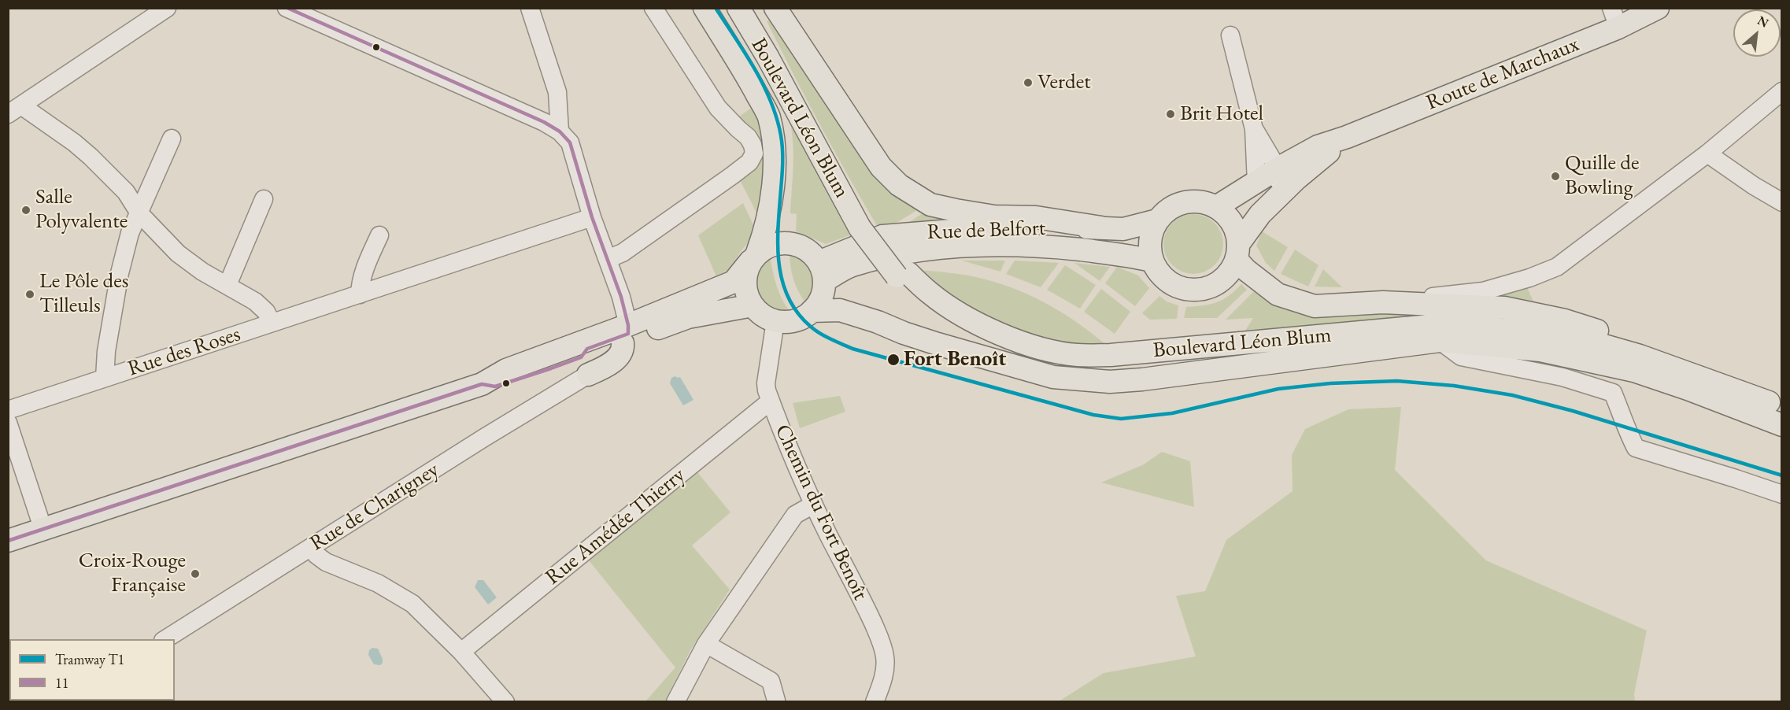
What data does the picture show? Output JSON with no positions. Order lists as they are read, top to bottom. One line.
{"streets":{"main road":["Route de Marchaux","Boulevard Léon Blum","Rue de Belfort"],"street":["Rue des Roses","Rue de Charigney","Chemin du Fort Benoît","Rue Amédée Thierry"]},"crossings":[["Route de Marchaux","Rue de Belfort"],["Rue de Belfort","Chemin du Fort Benoît"],["Chemin du Fort Benoît","Rue Amédée Thierry"]],"places":["Verdet","Brit Hotel","Quille de Bowling","Salle Polyvalente","Le Pôle des Tilleuls","Fort Benoît","Croix-Rouge Française"],"lines":["tram line T1","transit line 11"],"legend":["Tramway T1","11"],"north":"top right"}
